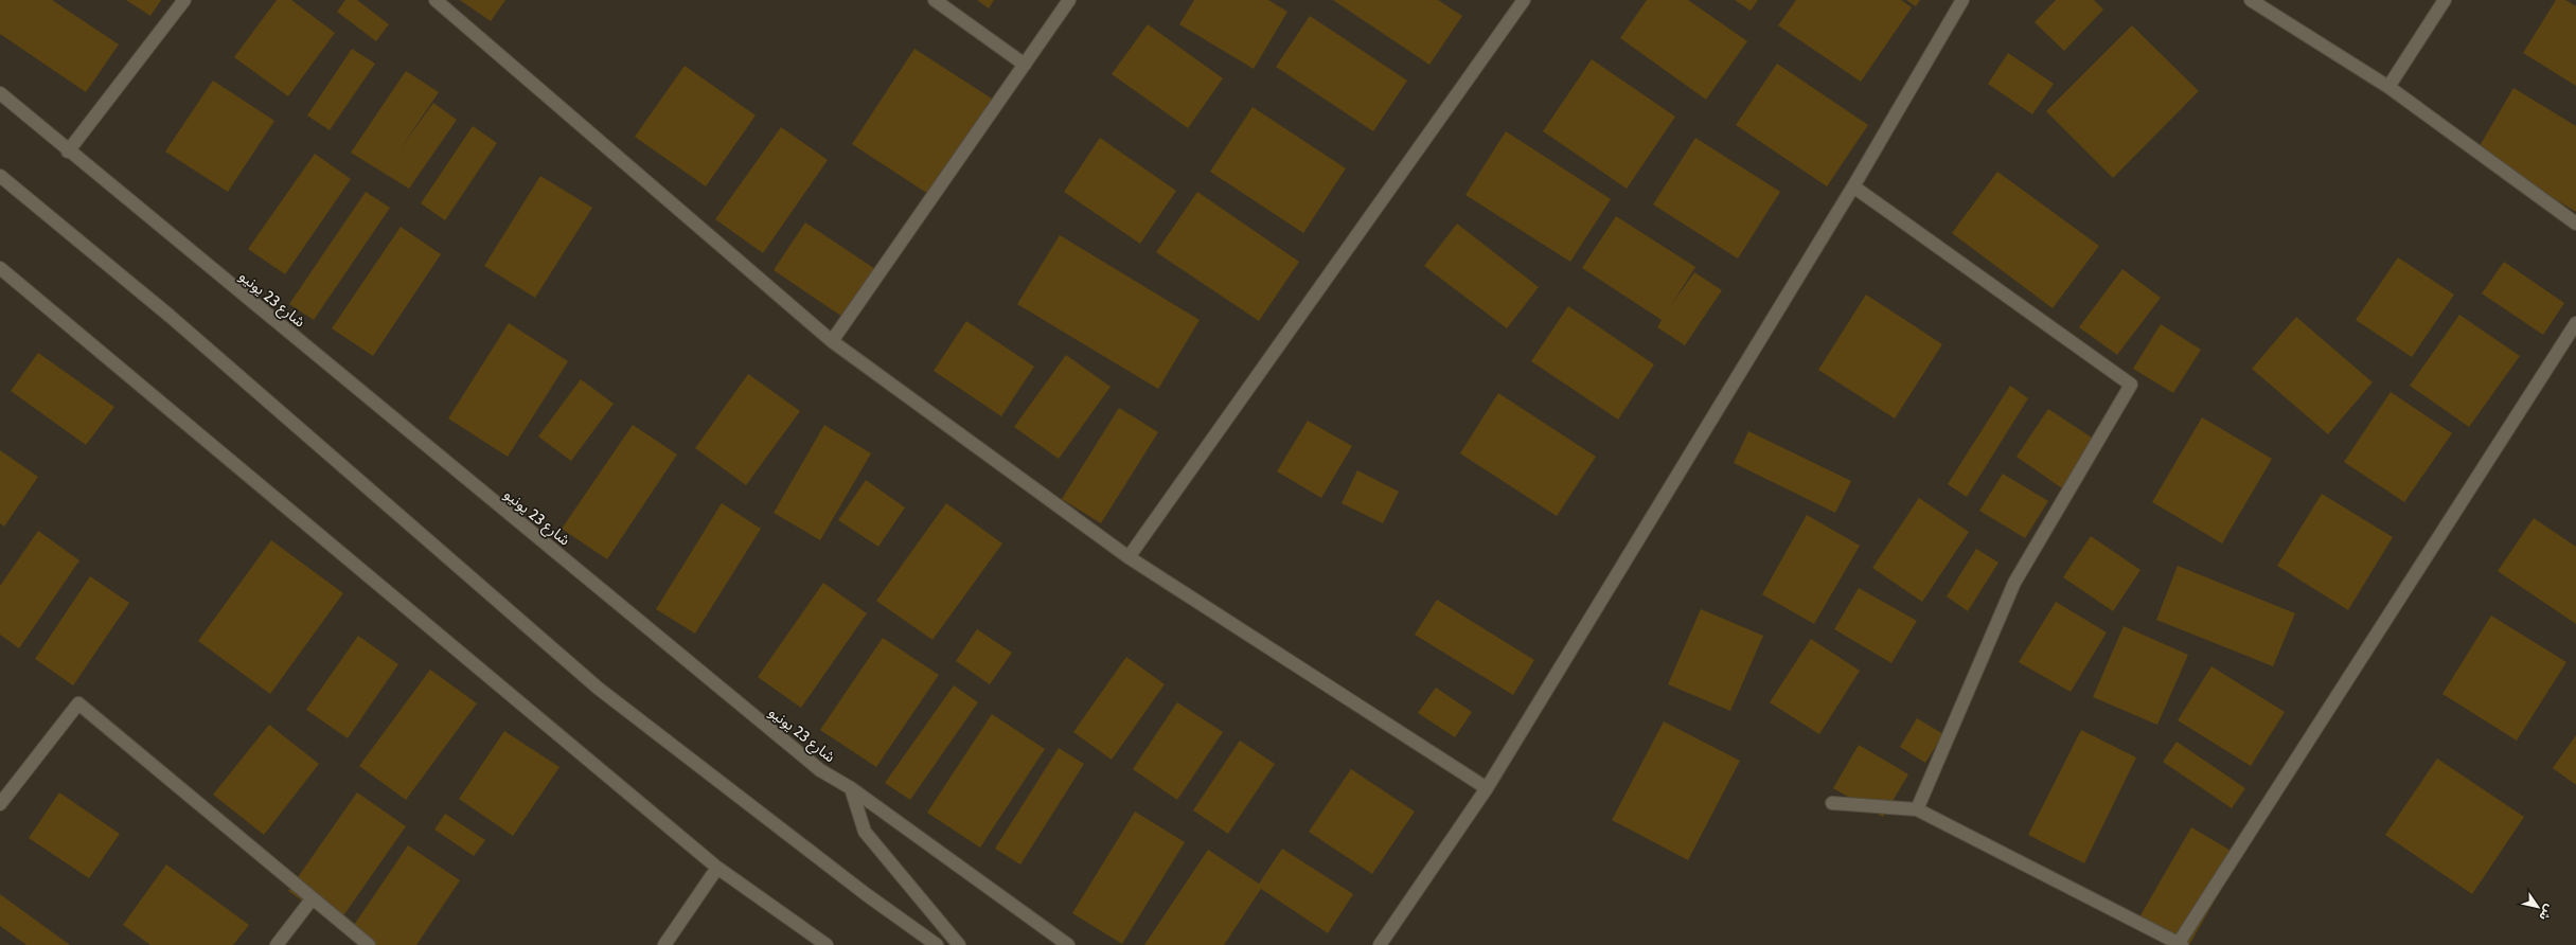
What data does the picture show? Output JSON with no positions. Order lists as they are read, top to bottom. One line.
{"streets":{"street":["شارع 23 يونيو"]},"north":"bottom right"}
